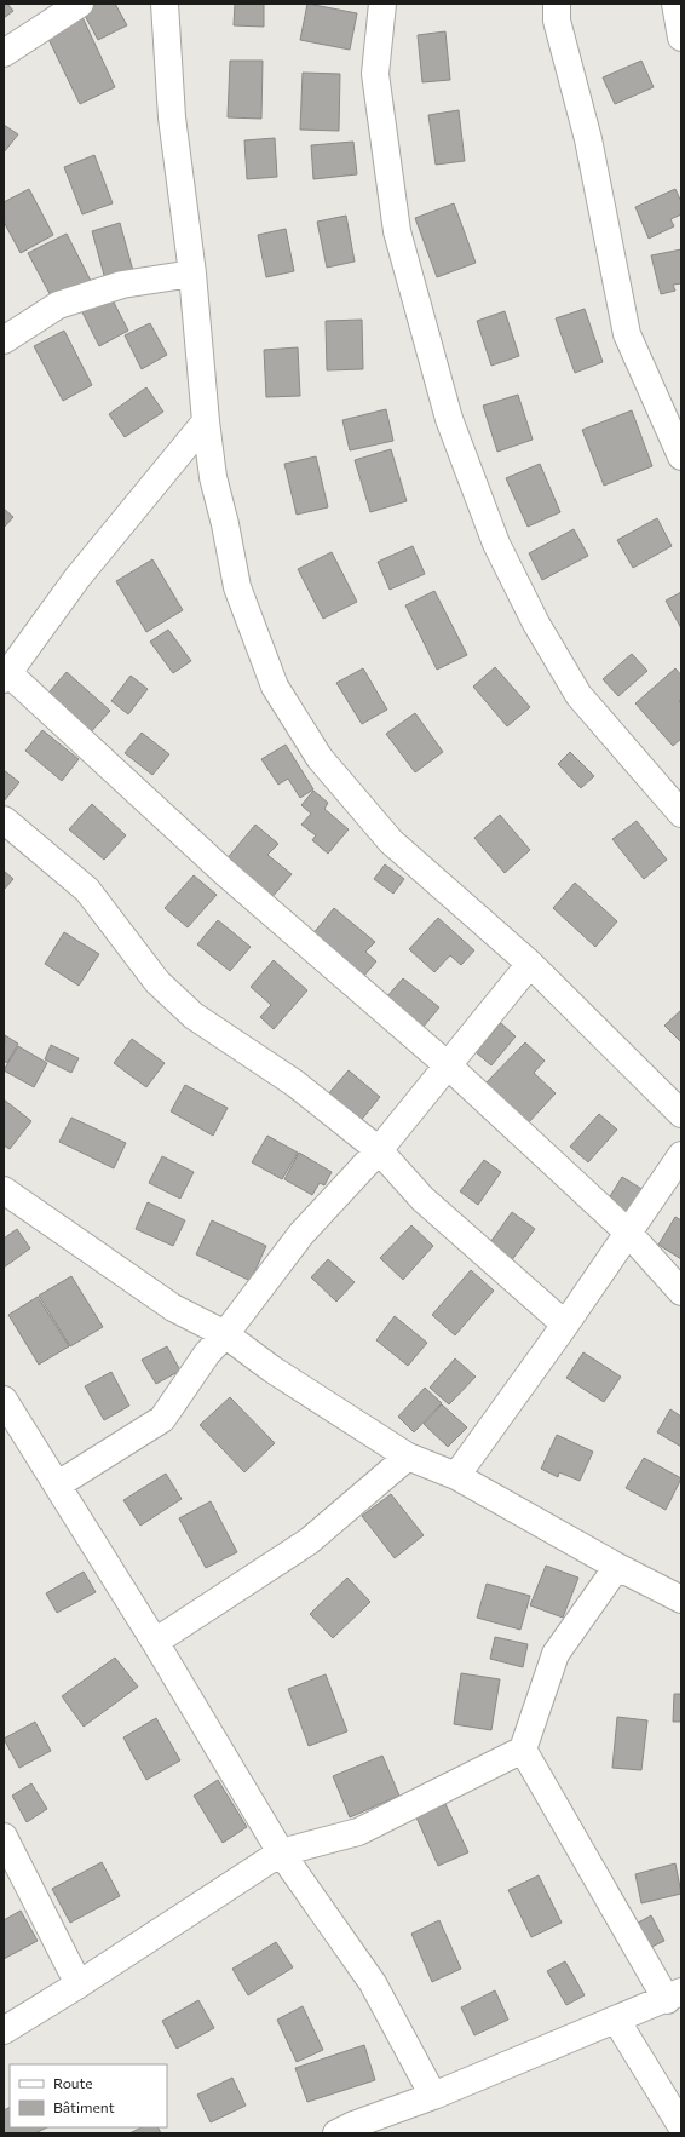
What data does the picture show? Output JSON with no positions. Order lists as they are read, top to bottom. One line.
{"legend":["Route","Bâtiment"]}
